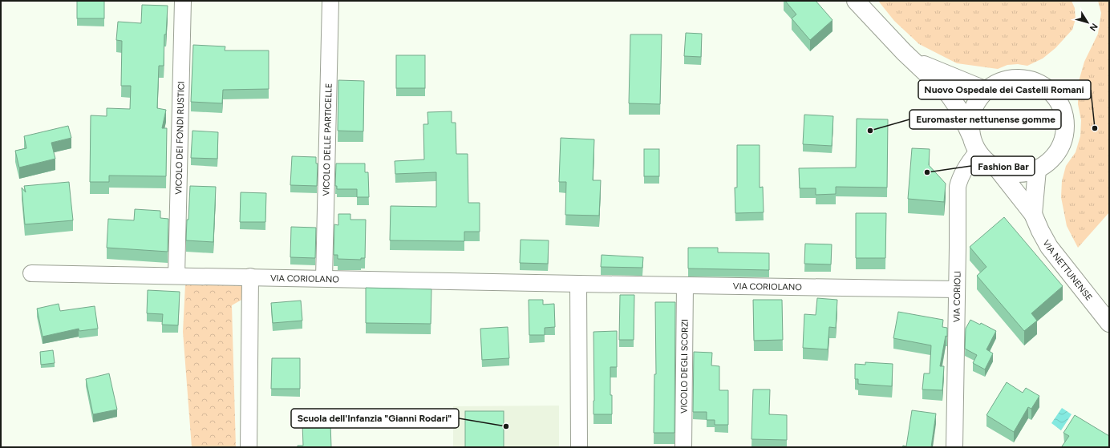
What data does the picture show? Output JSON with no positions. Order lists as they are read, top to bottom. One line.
{"streets":{"main road":["VIA NETTUNENSE"],"street":["VICOLO DEI FONDI RUSTICI","VICOLO DELLE PARTICELLE","VIA CORIOLANO","VIA CORIOLI","VICOLO DEGLI SCORZI"]},"crossings":[["VICOLO DEI FONDI RUSTICI","VIA CORIOLANO"],["VICOLO DELLE PARTICELLE","VIA CORIOLANO"],["VIA NETTUNENSE","VIA CORIOLI"],["VIA CORIOLANO","VIA CORIOLI"],["VIA CORIOLANO","VICOLO DEGLI SCORZI"]],"places":["Nuovo Ospedale dei Castelli Romani","Euromaster nettunense gomme","Fashion Bar","Scuola dell'Infanzia \"Gianni Rodari\""],"north":"bottom right"}
